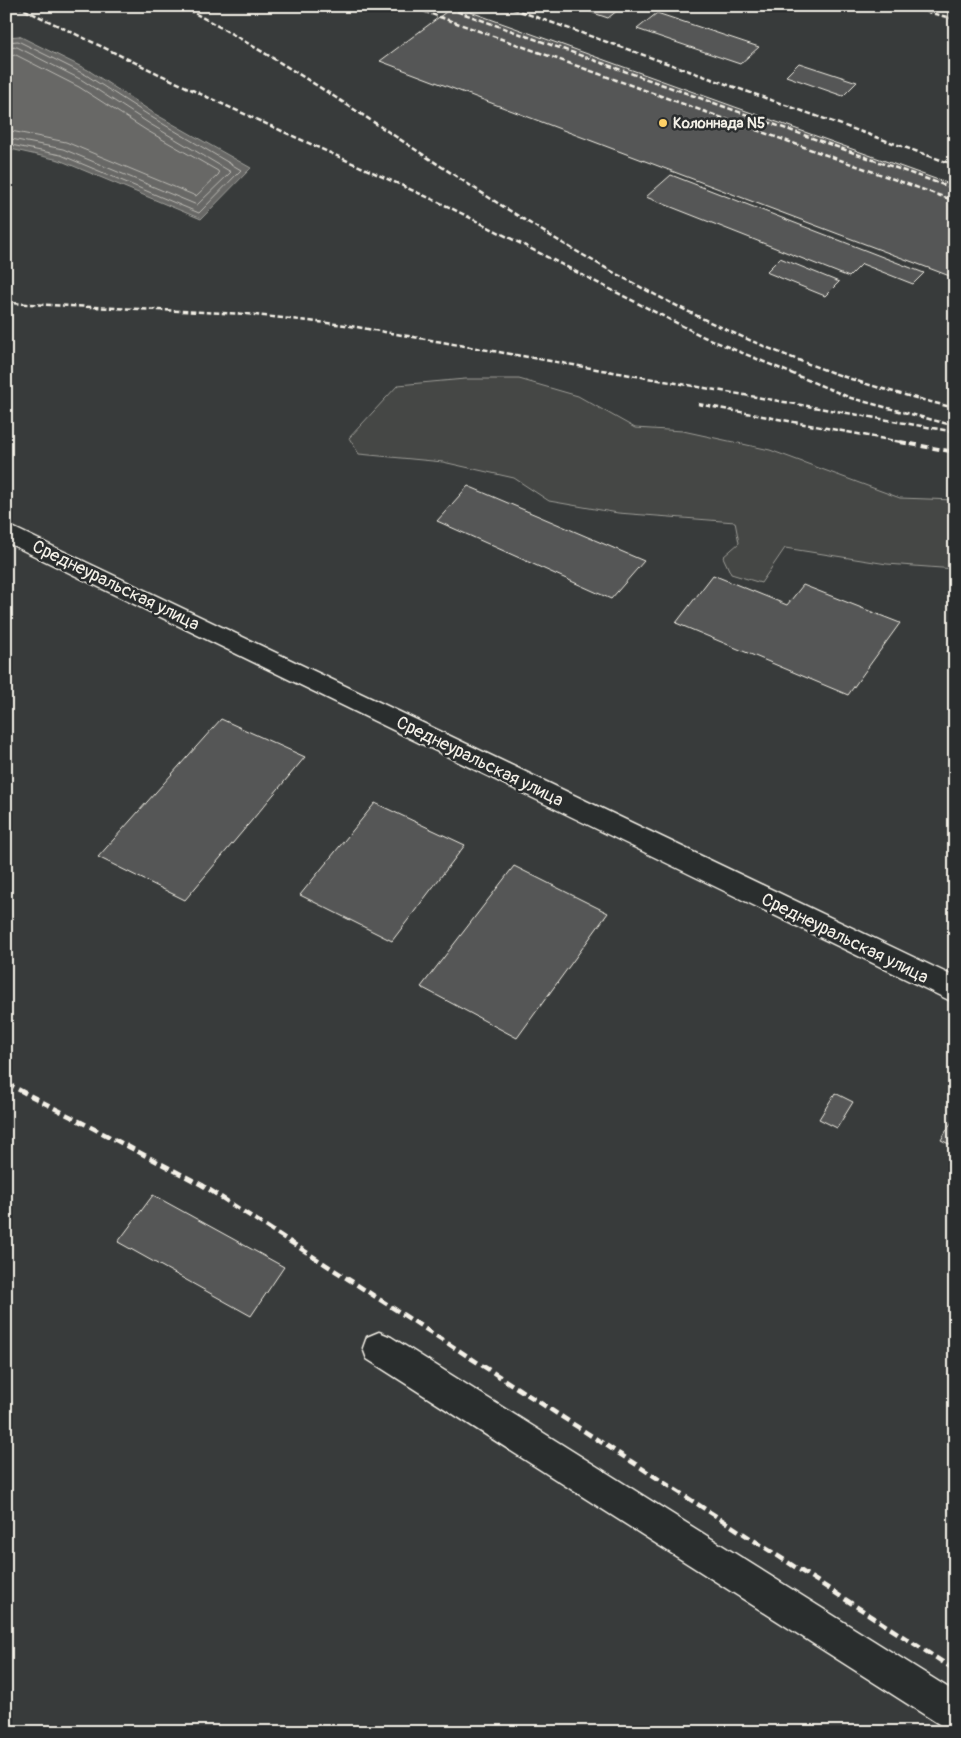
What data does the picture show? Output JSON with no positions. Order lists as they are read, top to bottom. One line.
{"streets":{"street":["Среднеуральская улица"]},"places":["Колоннада N5"]}
